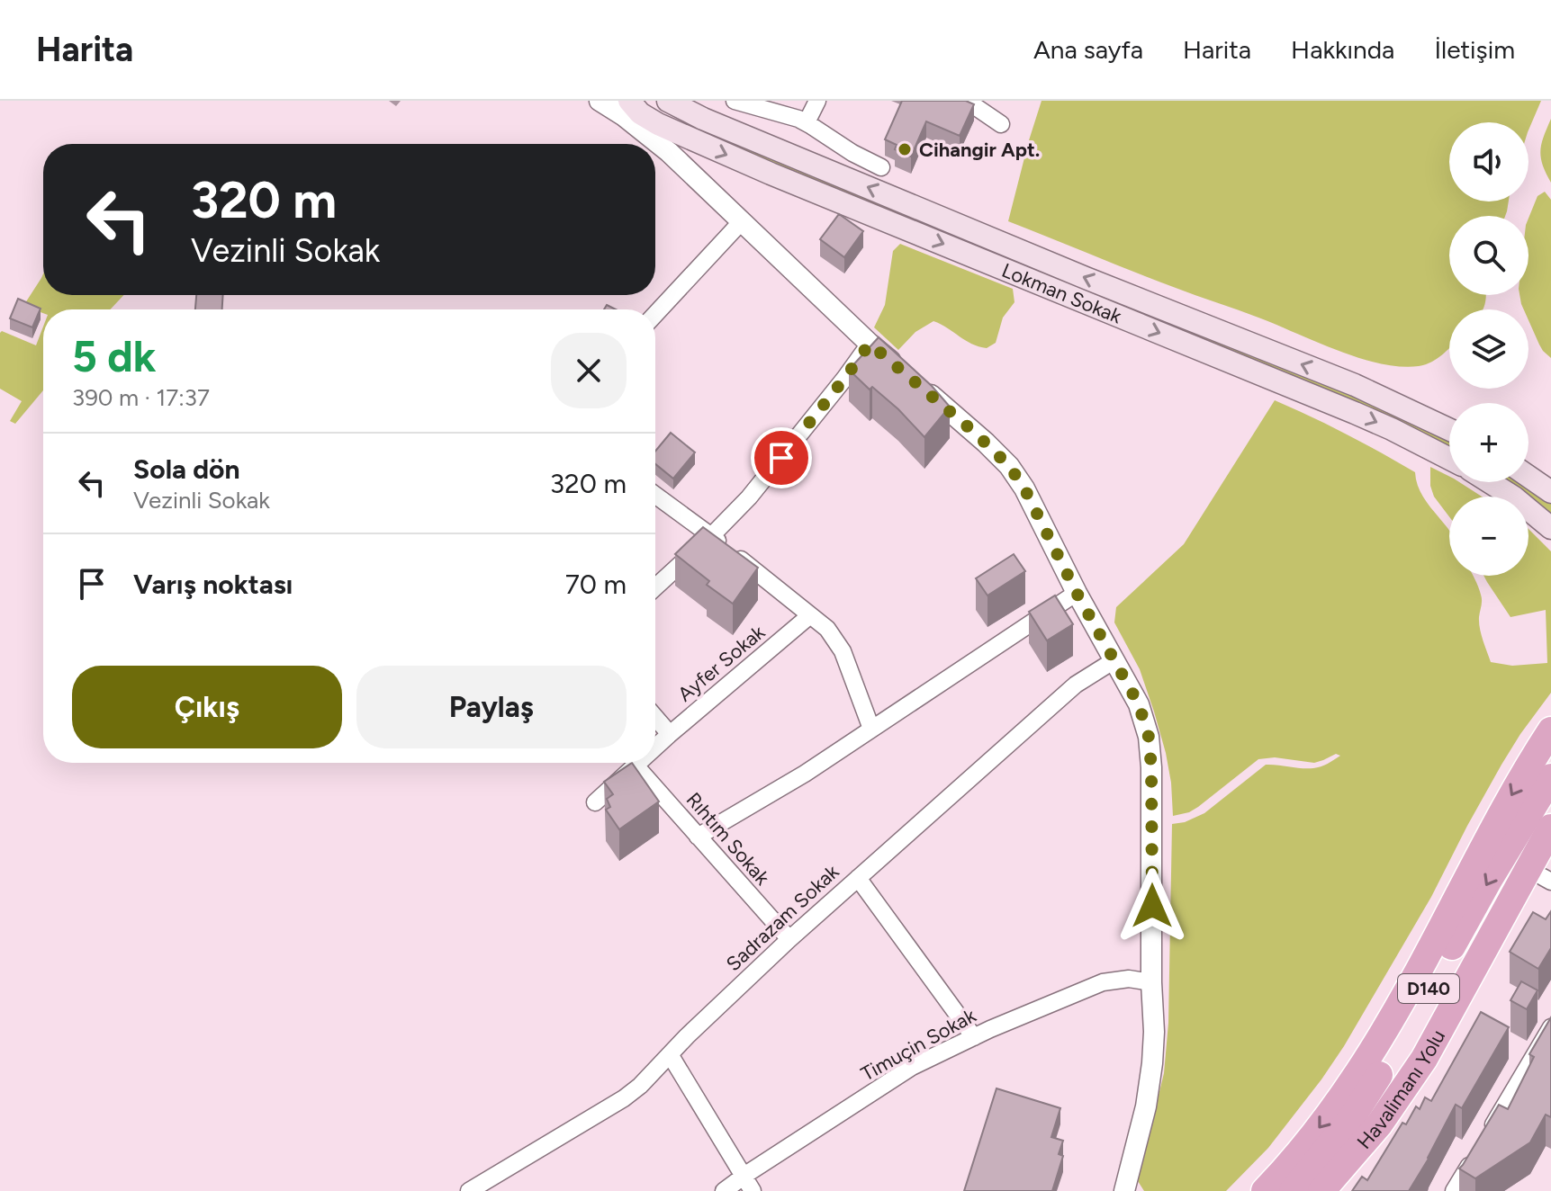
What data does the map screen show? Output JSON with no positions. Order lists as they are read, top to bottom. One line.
{"streets":{"highway":["D140","Havalimanı Yolu"],"main road":["Lokman Sokak"],"street":["Ayfer Sokak","Rıhtım Sokak","Sadrazam Sokak","Timuçin Sokak"]},"crossings":[["Ayfer Sokak","Rıhtım Sokak"],["Rıhtım Sokak","Sadrazam Sokak"]],"places":["Cihangir Apt."],"page":{"header":"Harita","nav":["Ana sayfa","Harita","Hakkında","İletişim"],"map_buttons":["+","−"],"turn":["320 m","Vezinli Sokak"],"heading":["5 dk","390 m · 17:37"],"list":[{"name":"Sola dön","note":"Vezinli Sokak","value":"320 m"},{"name":"Varış noktası","value":"70 m"}],"buttons":["Çıkış","Paylaş"]}}
